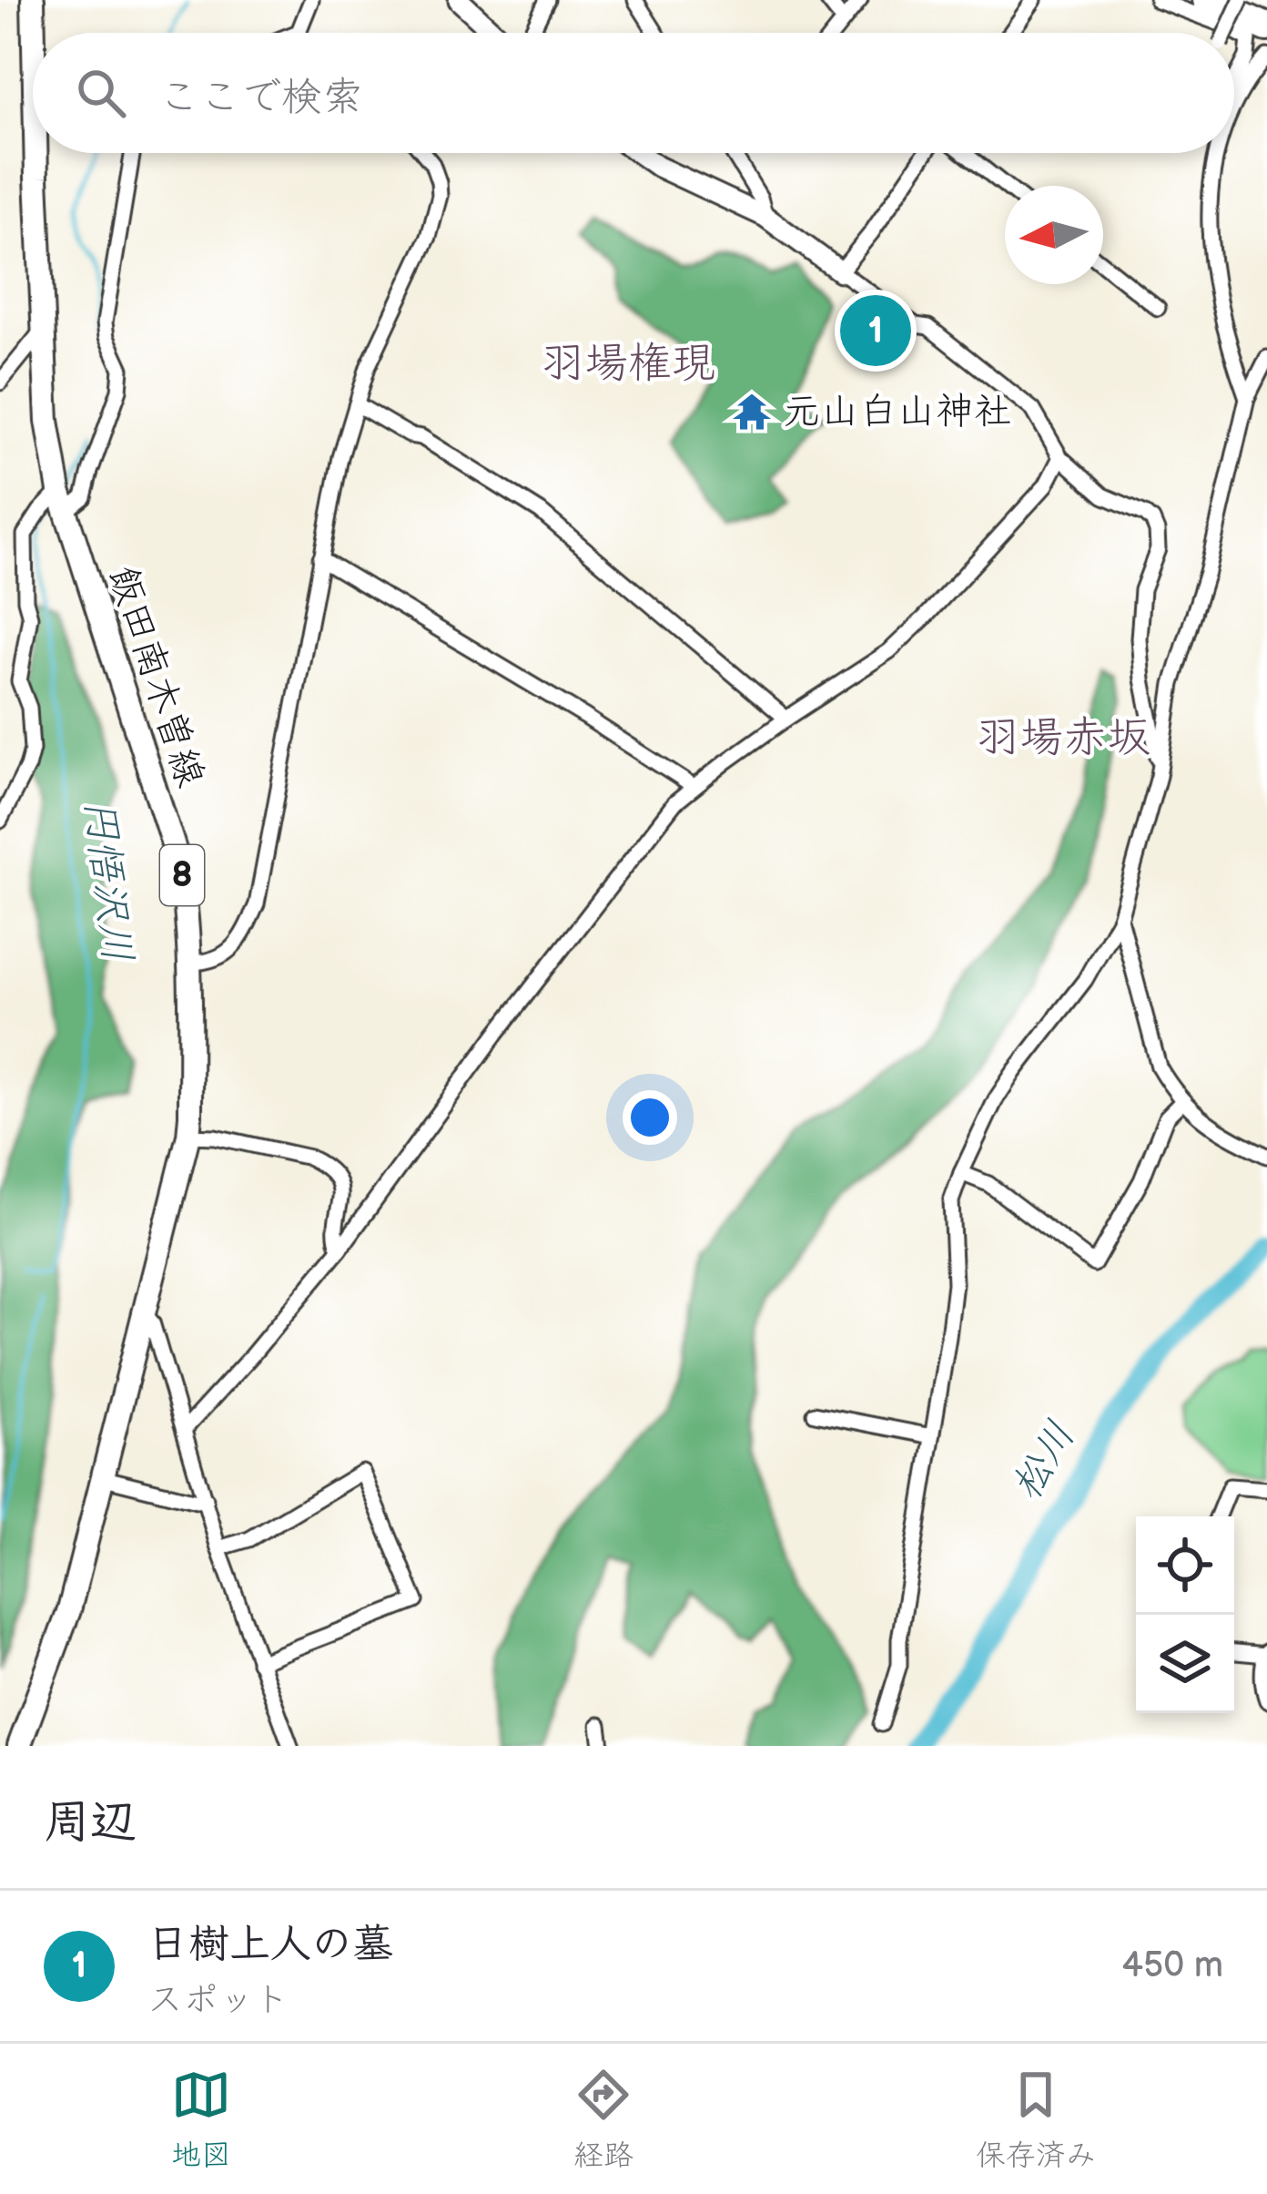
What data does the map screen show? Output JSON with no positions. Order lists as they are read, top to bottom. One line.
{"streets":{"main road":["飯田南木曽線","8"]},"districts":["羽場権現","羽場赤坂"],"water":["円悟沢川","松川"],"places":{"temple":["元山白山神社"]},"north":"left","page":{"search":"ここで検索","pins":"1","heading":"周辺","list":[{"mark":"1","name":"日樹上人の墓","note":"スポット","value":"450 m"}],"nav":["地図","経路","保存済み"]}}
